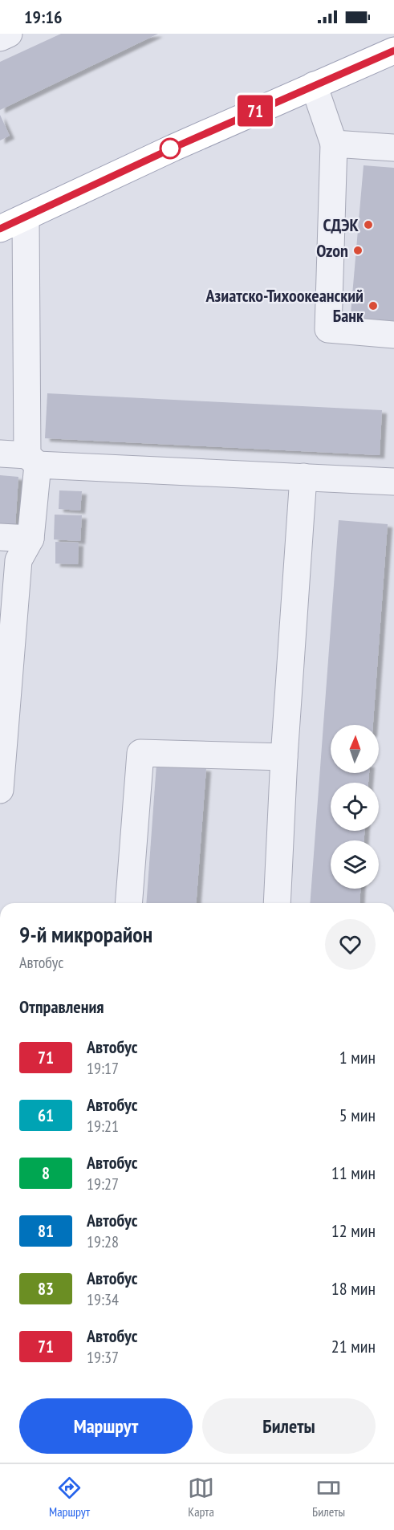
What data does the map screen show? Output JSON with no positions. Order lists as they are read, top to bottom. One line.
{"places":["СДЭК","Ozon","Азиатско-Тихоокеанский Банк"],"lines":["bus line 71"],"north":"top","page":{"status":"19:16","on_map":"71","heading":[["9-й микрорайон","Автобус"],"Отправления"],"list":[{"mark":"71","name":"Автобус","note":"19:17","value":"1 мин"},{"mark":"61","name":"Автобус","note":"19:21","value":"5 мин"},{"mark":"8","name":"Автобус","note":"19:27","value":"11 мин"},{"mark":"81","name":"Автобус","note":"19:28","value":"12 мин"},{"mark":"83","name":"Автобус","note":"19:34","value":"18 мин"},{"mark":"71","name":"Автобус","note":"19:37","value":"21 мин"}],"buttons":["Маршрут","Билеты"],"tabs":["Маршрут","Карта","Билеты"]}}
